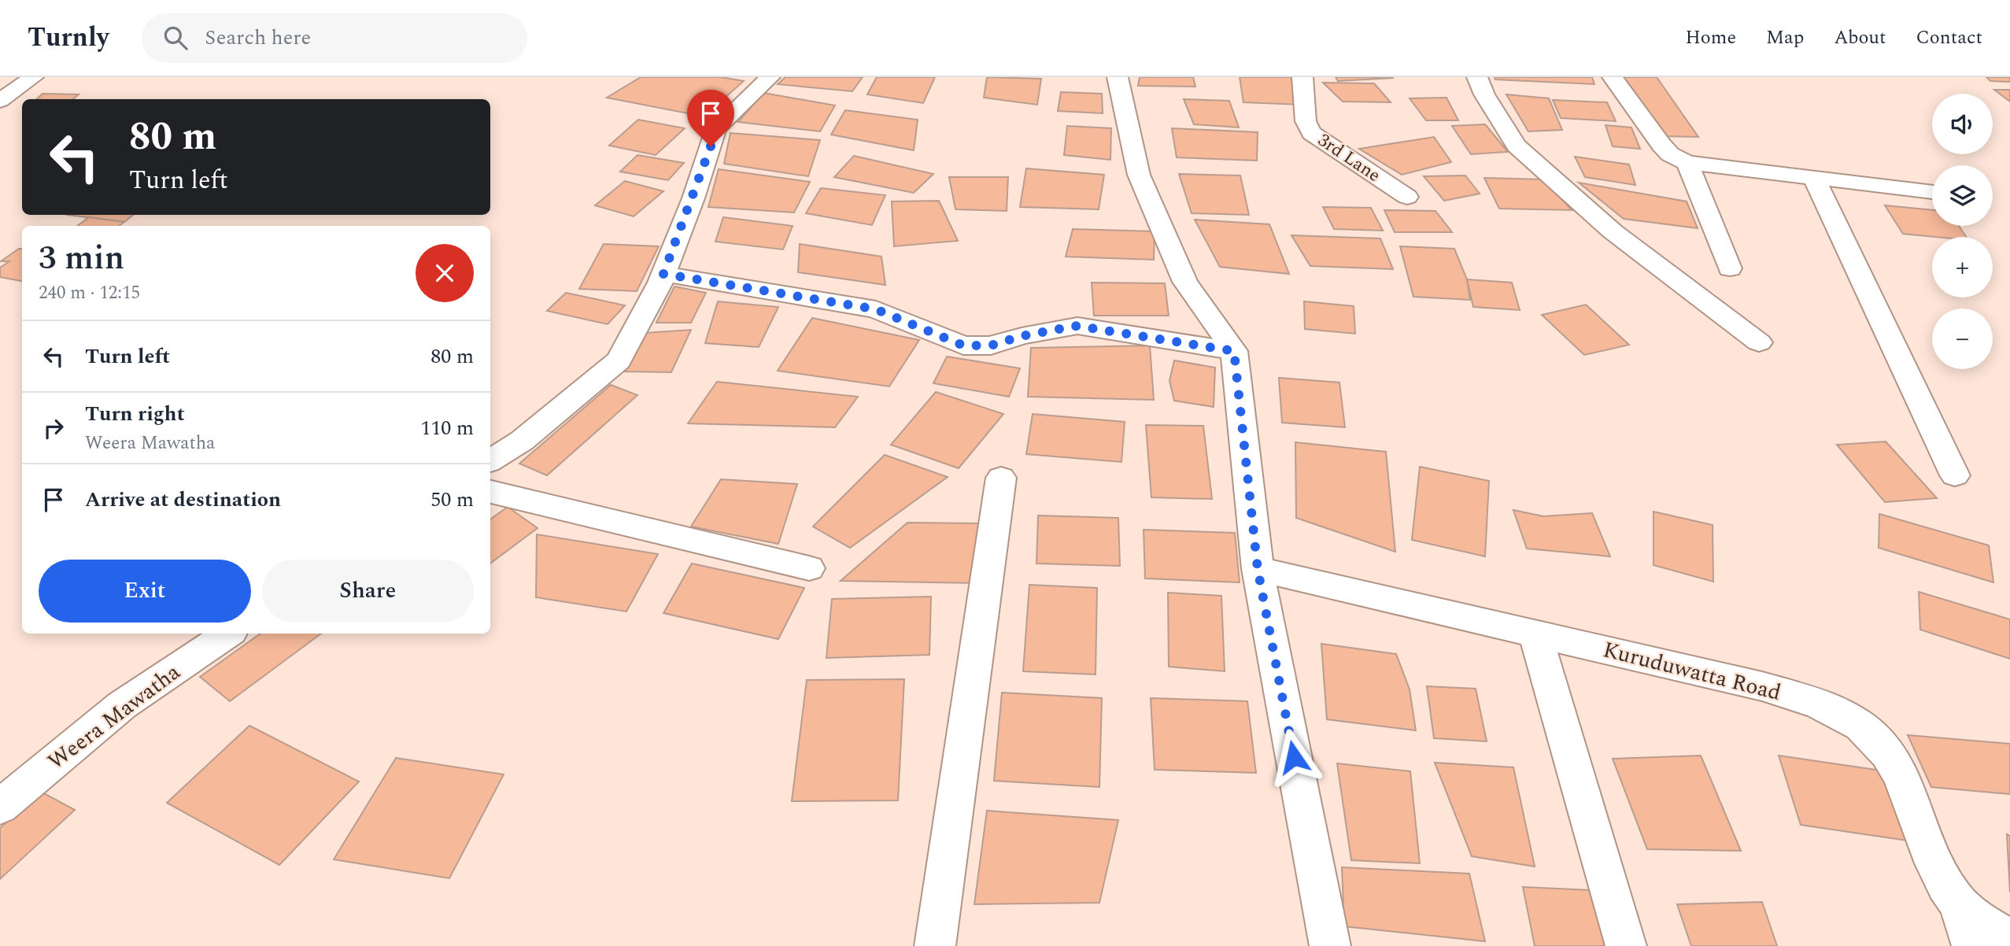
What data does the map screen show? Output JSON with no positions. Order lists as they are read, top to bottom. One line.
{"streets":{"street":["3rd Lane","Kuruduwatta Road","Weera Mawatha"]},"page":{"header":"Turnly","search":"Search here","nav":["Home","Map","About","Contact"],"map_buttons":["+","−"],"turn":["80 m","Turn left"],"heading":["3 min","240 m · 12:15"],"list":[{"name":"Turn left","value":"80 m"},{"name":"Turn right","note":"Weera Mawatha","value":"110 m"},{"name":"Arrive at destination","value":"50 m"}],"buttons":["Exit","Share"]}}
